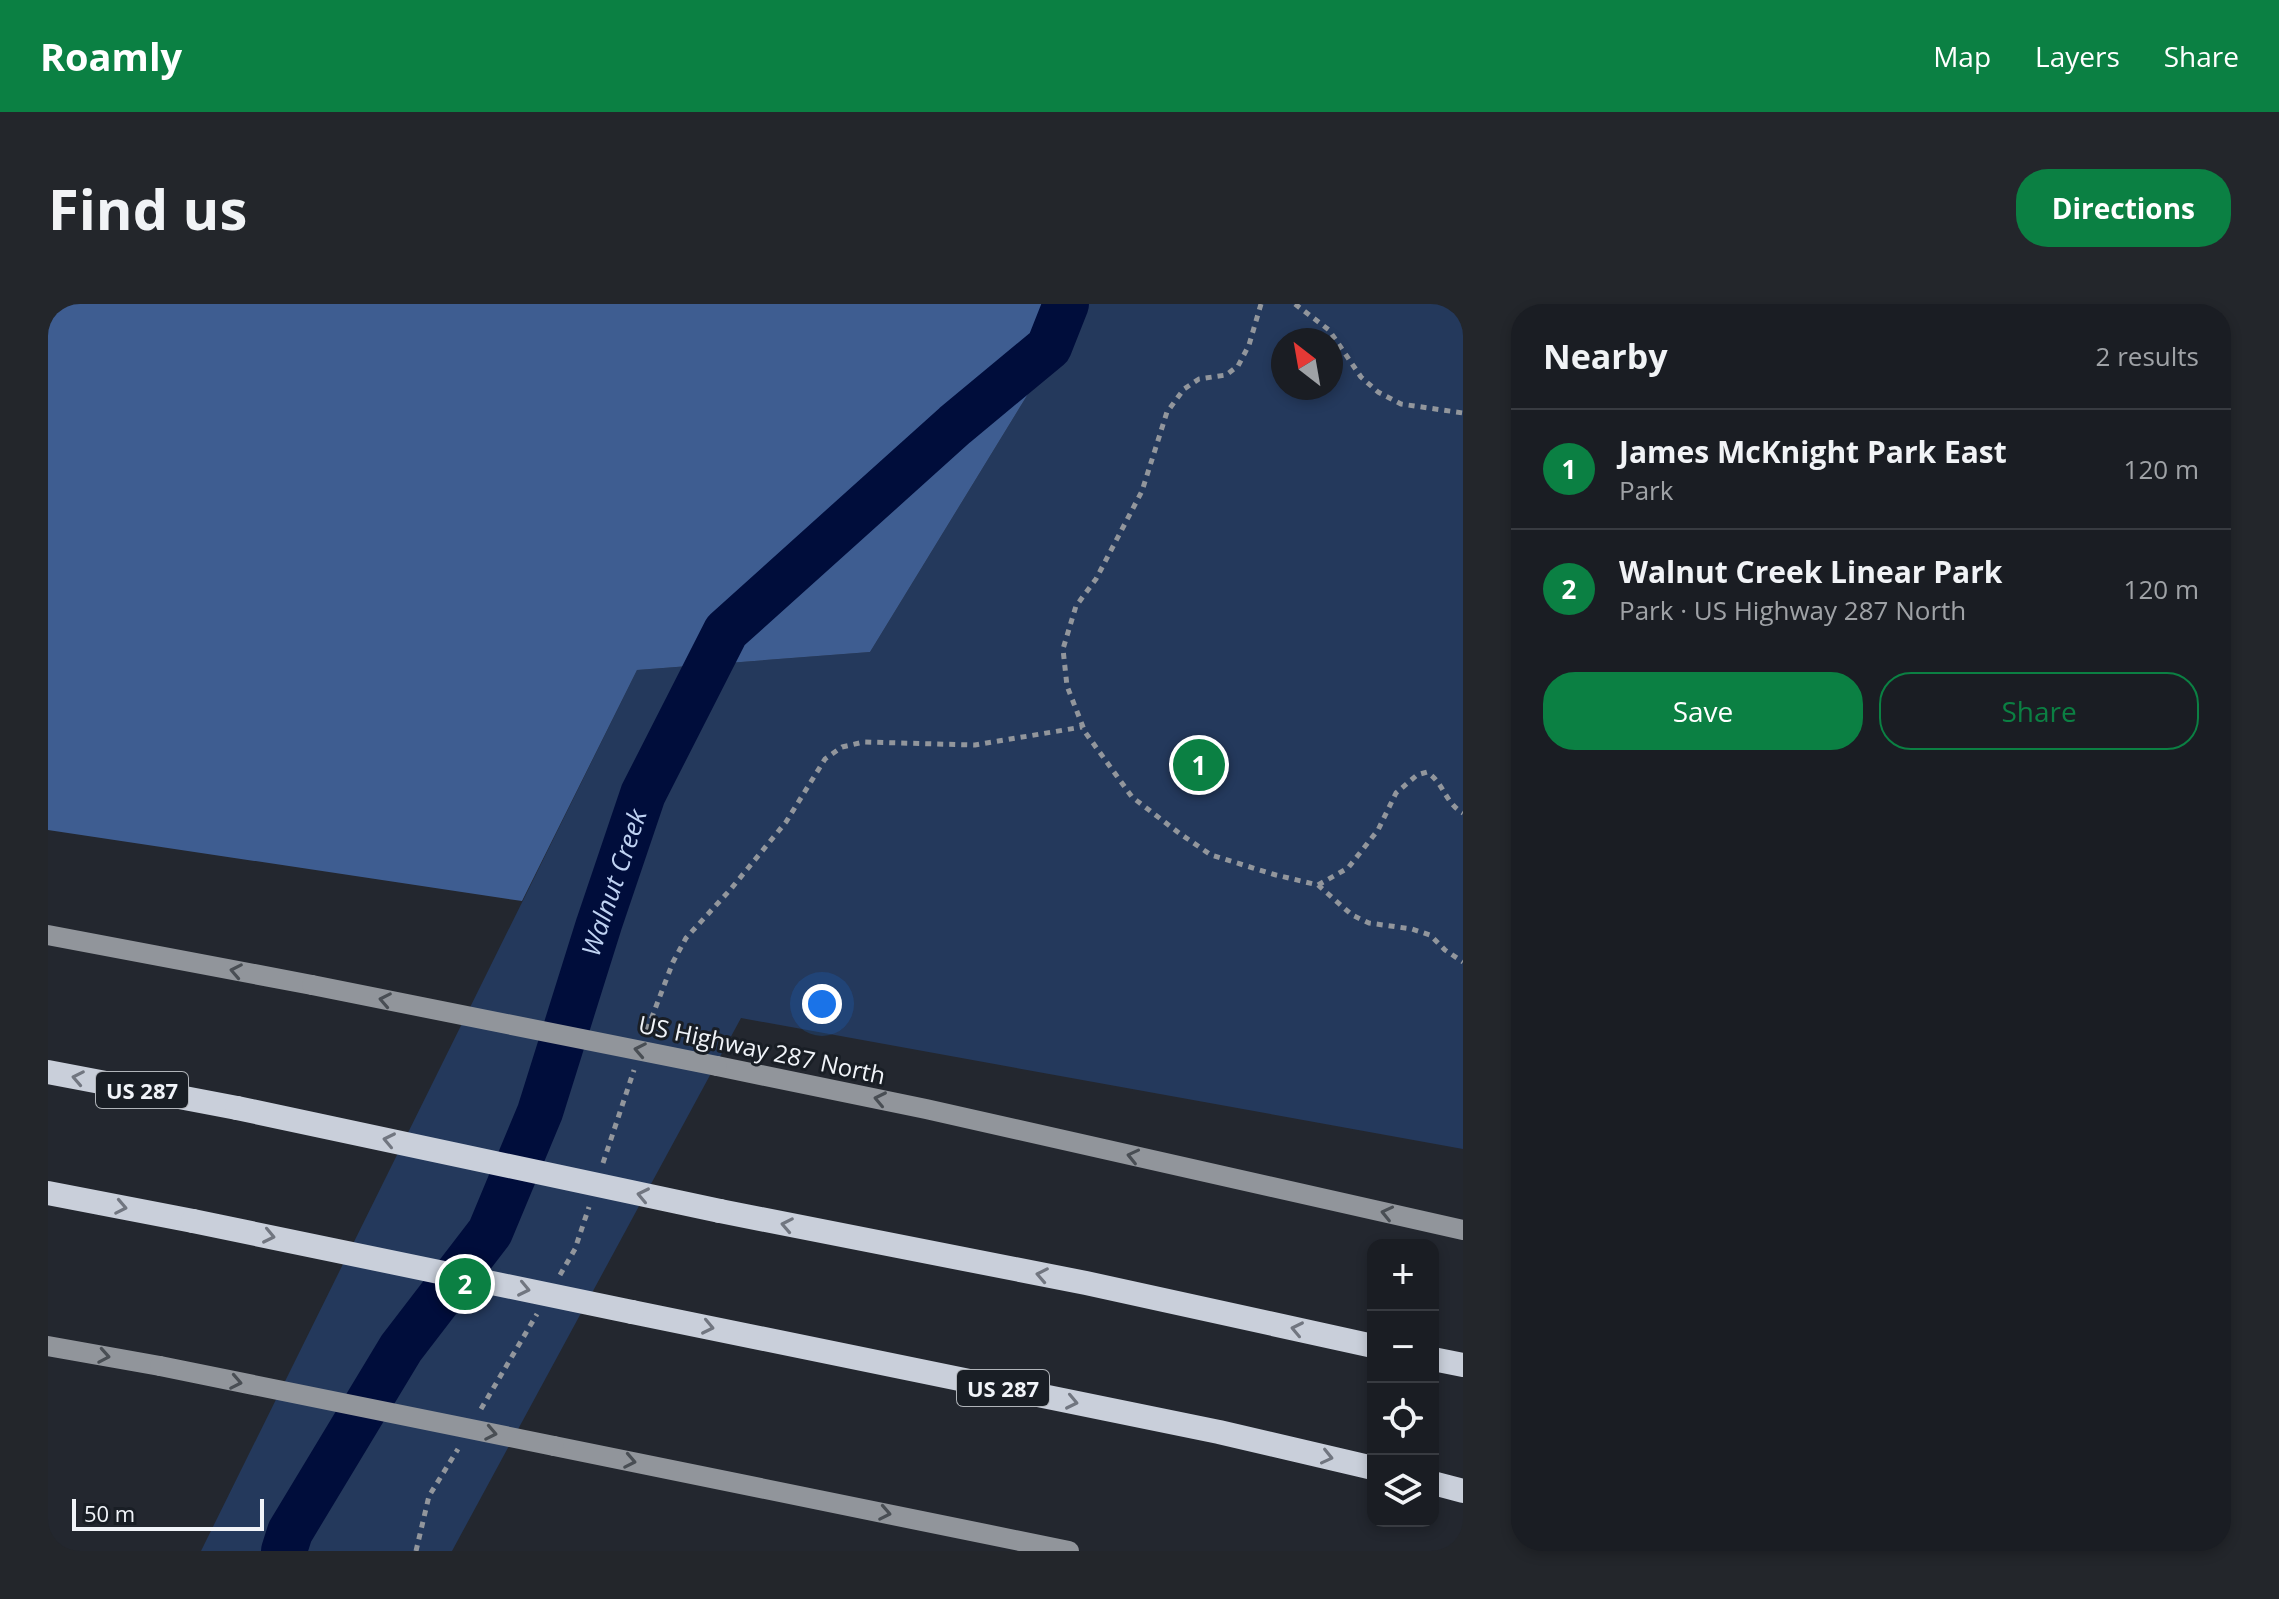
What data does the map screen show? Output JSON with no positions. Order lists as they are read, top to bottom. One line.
{"streets":{"highway":["US 287"],"main road":["US Highway 287 North"]},"one_way":["US Highway 287 North"],"water":["Walnut Creek"],"scale_bar":"50 m","north":"top left","page":{"header":"Roamly","nav":["Map","Layers","Share"],"buttons":["Directions",["Save","Share"]],"title":"Find us","heading":["Nearby","2 results"],"list":[{"mark":"1","name":"James McKnight Park East","note":"Park","value":"120 m"},{"mark":"2","name":"Walnut Creek Linear Park","note":"Park · US Highway 287 North","value":"120 m"}],"pins":["1","2"],"map_buttons":["+","−"],"scale":"50 m"}}
